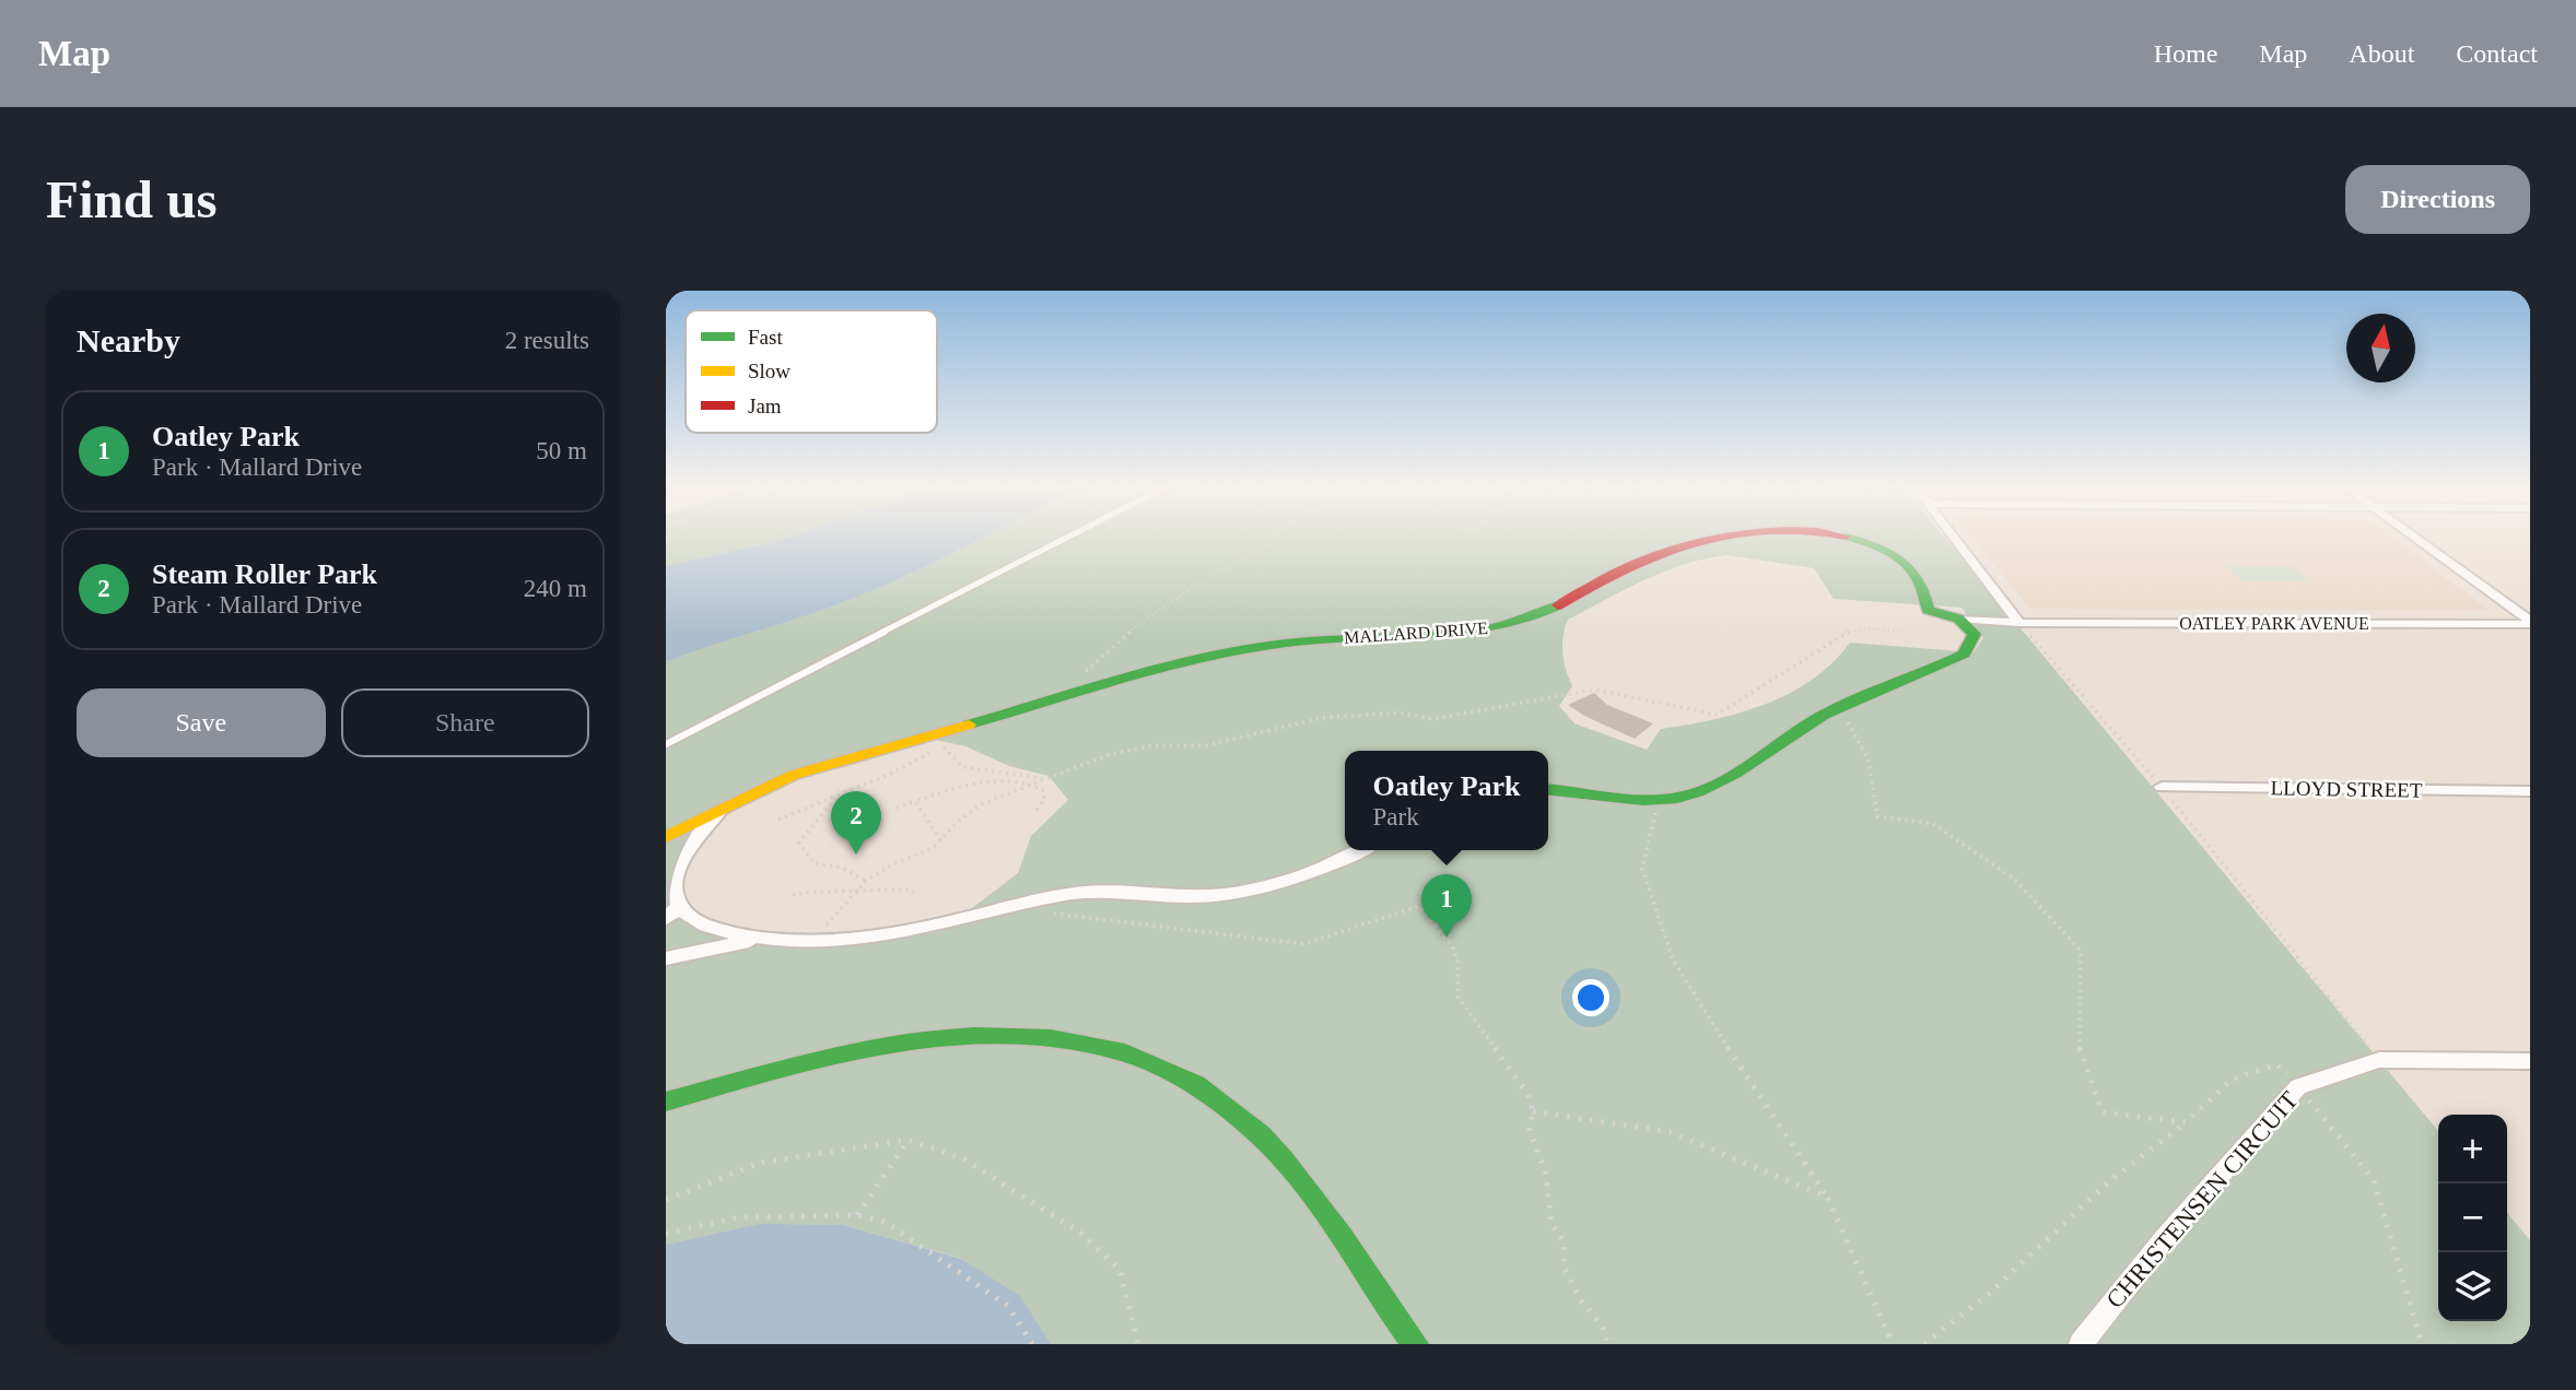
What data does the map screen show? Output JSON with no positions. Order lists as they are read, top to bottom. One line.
{"streets":{"street":["OATLEY PARK AVENUE","MALLARD DRIVE","LLOYD STREET","CHRISTENSEN CIRCUIT"]},"crossings":[["OATLEY PARK AVENUE","MALLARD DRIVE"]],"legend":["Fast","Slow","Jam"],"north":"top","page":{"header":"Map","nav":["Home","Map","About","Contact"],"buttons":["Directions",["Save","Share"]],"title":"Find us","heading":["Nearby","2 results"],"list":[{"mark":"1","name":"Oatley Park","note":"Park · Mallard Drive","value":"50 m"},{"mark":"2","name":"Steam Roller Park","note":"Park · Mallard Drive","value":"240 m"}],"popup":["Oatley Park","Park"],"pins":["2","1"],"map_buttons":["+","−"]}}
